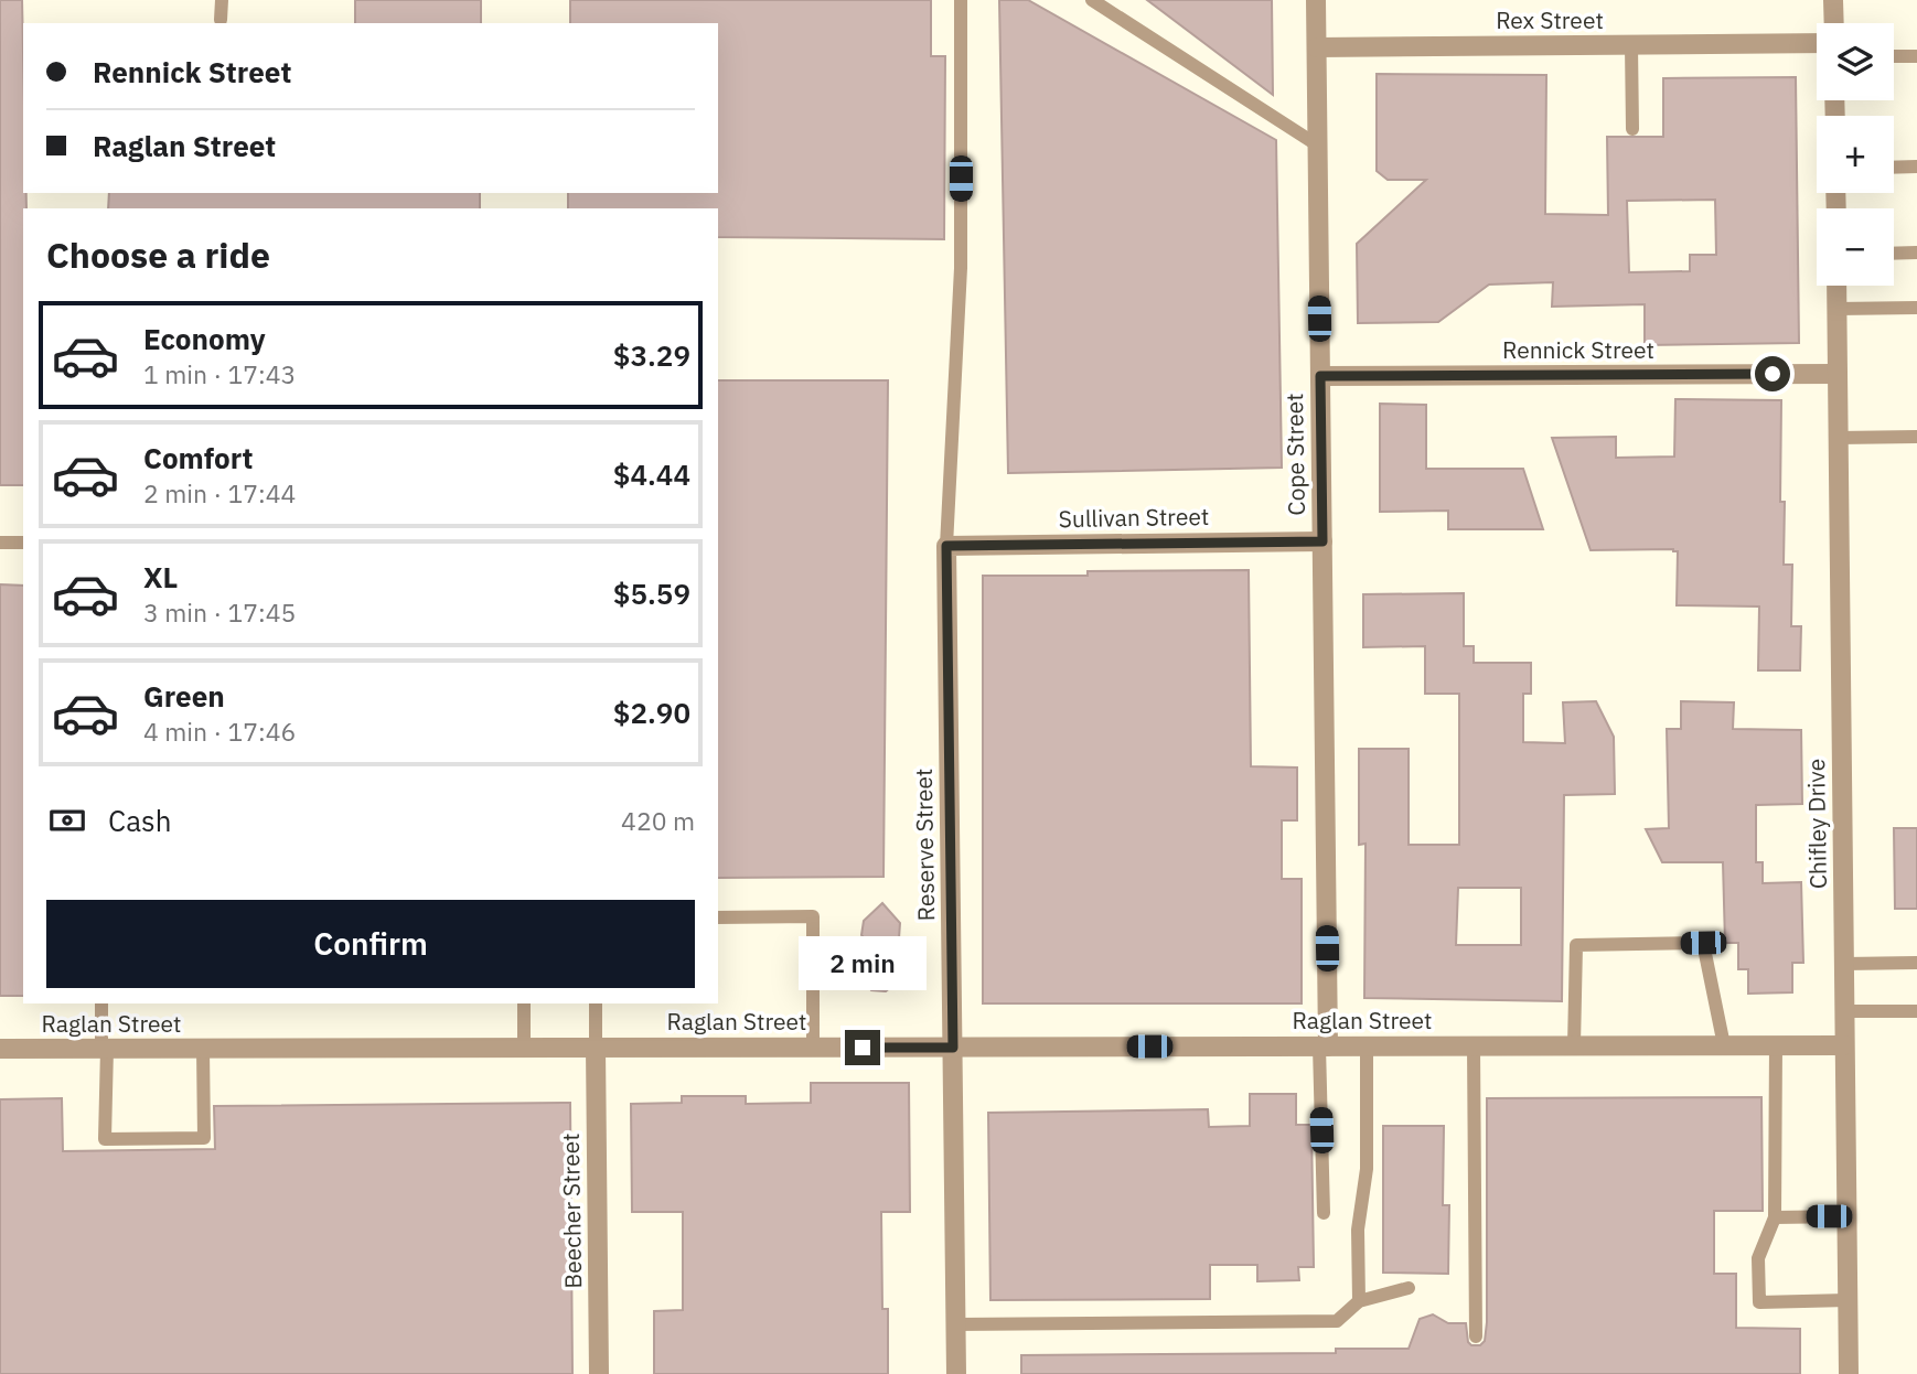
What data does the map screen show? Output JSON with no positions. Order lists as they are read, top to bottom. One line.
{"streets":{"street":["Rex Street","Rennick Street","Cope Street","Sullivan Street","Chifley Drive","Reserve Street","Raglan Street","Beecher Street"]},"crossings":[["Rex Street","Cope Street"],["Rennick Street","Cope Street"],["Rennick Street","Chifley Drive"],["Cope Street","Sullivan Street"],["Cope Street","Raglan Street"],["Sullivan Street","Reserve Street"],["Chifley Drive","Raglan Street"],["Reserve Street","Raglan Street"],["Raglan Street","Beecher Street"]],"page":{"map_buttons":["+","−"],"banner":["Rennick Street","Raglan Street"],"heading":"Choose a ride","list":[{"name":"Economy","note":"1 min · 17:43","value":"$3.29"},{"name":"Comfort","note":"2 min · 17:44","value":"$4.44"},{"name":"XL","note":"3 min · 17:45","value":"$5.59"},{"name":"Green","note":"4 min · 17:46","value":"$2.90"}],"pay":["Cash","420 m"],"buttons":"Confirm","bubble":"2 min"}}
